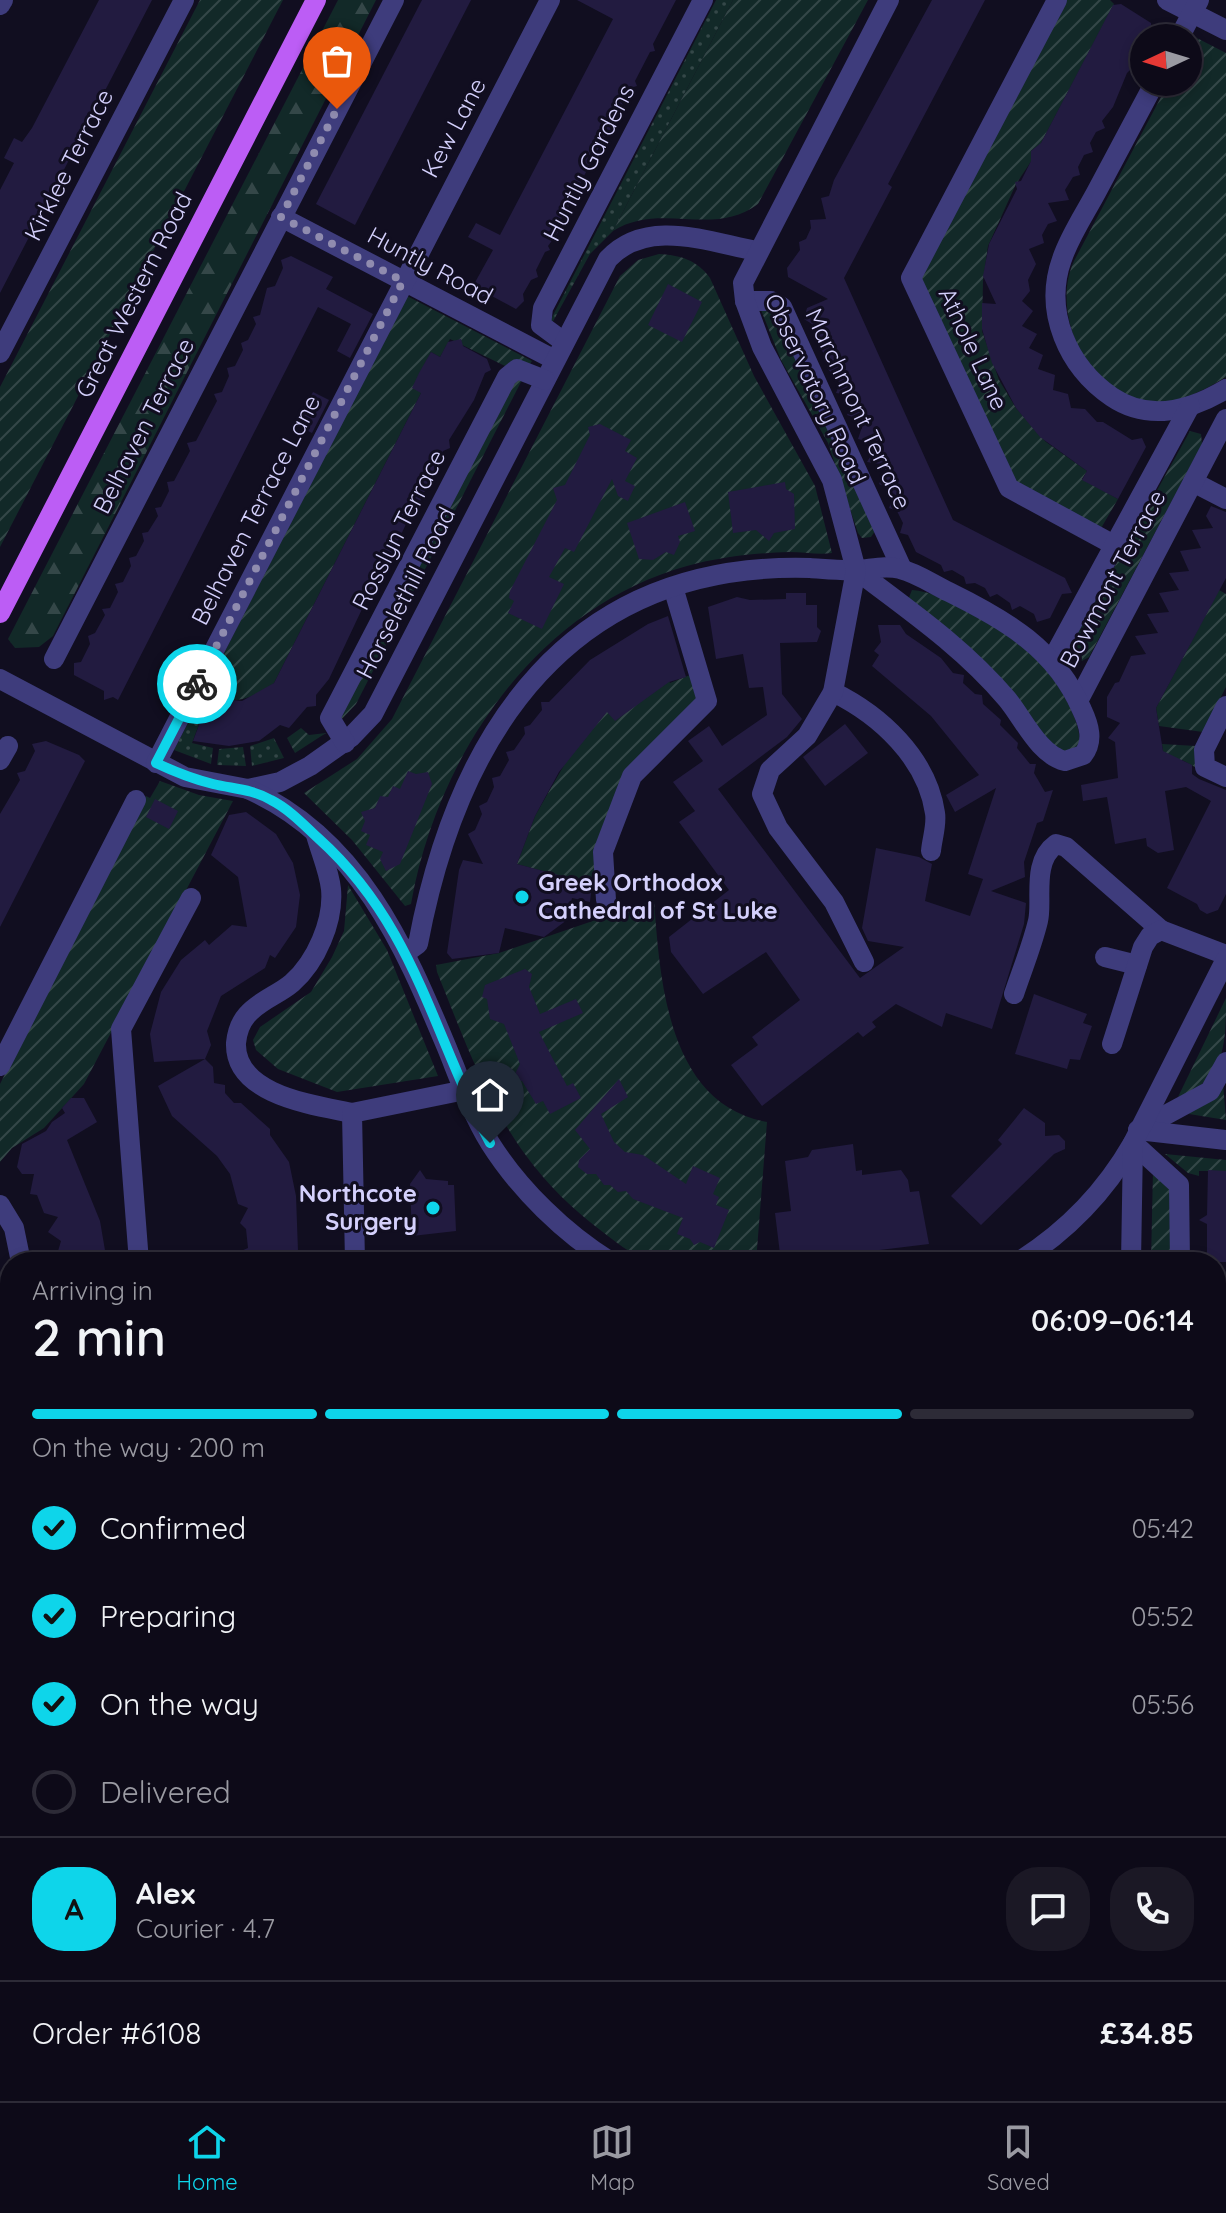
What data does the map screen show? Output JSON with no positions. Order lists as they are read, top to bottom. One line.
{"streets":{"main road":["Great Western Road"],"street":["Kew Lane","Huntly Gardens","Kirklee Terrace","Huntly Road","Athole Lane","Observatory Road","Marchmont Terrace","Belhaven Terrace","Belhaven Terrace Lane","Rosslyn Terrace","Bowmont Terrace","Horselethill Road"]},"crossings":[["Kew Lane","Huntly Road"],["Kew Lane","Belhaven Terrace Lane"],["Huntly Gardens","Huntly Road"],["Huntly Gardens","Horselethill Road"],["Huntly Road","Belhaven Terrace"],["Huntly Road","Belhaven Terrace Lane"],["Huntly Road","Horselethill Road"],["Observatory Road","Marchmont Terrace"],["Observatory Road","Horselethill Road"],["Belhaven Terrace Lane","Horselethill Road"],["Rosslyn Terrace","Horselethill Road"]],"places":["Greek Orthodox Cathedral of St Luke","Northcote Surgery"],"north":"left","page":{"heading":["2 min","Arriving in","06:09–06:14"],"panel":["Alex","Courier · 4.7","Order #6108","£34.85"],"bar":"On the way · 200 m","list":[["Confirmed","05:42"],["Preparing","05:52"],["On the way","05:56"],"Delivered"],"round":"A","tabs":["Home","Map","Saved"]}}
